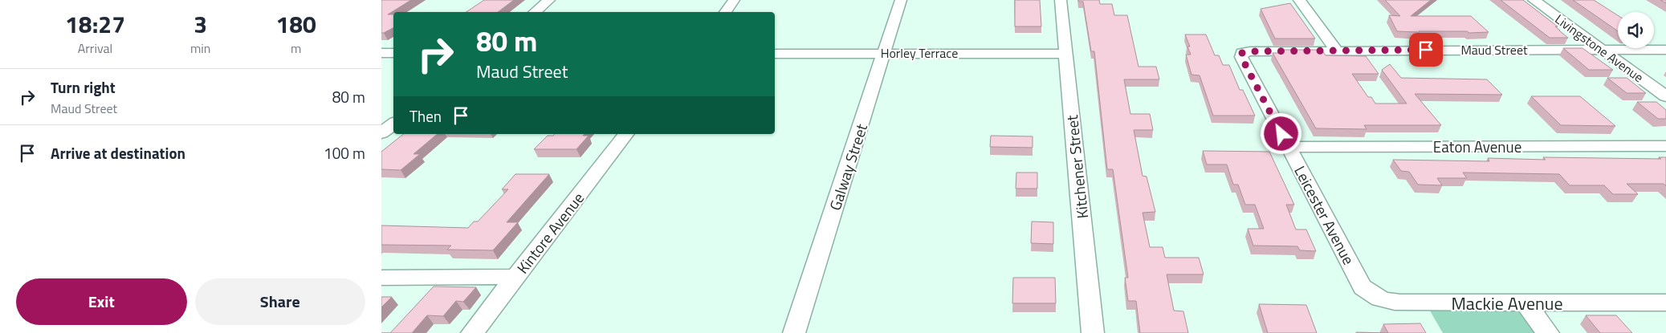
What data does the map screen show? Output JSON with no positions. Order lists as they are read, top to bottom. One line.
{"streets":{"street":["Livingstone Avenue","Maud Street","Horley Terrace","Eaton Avenue","Galway Street","Kitchener Street","Leicester Avenue","Kintore Avenue","Mackie Avenue"]},"crossings":[["Livingstone Avenue","Maud Street"],["Maud Street","Leicester Avenue"],["Horley Terrace","Galway Street"],["Horley Terrace","Kitchener Street"],["Eaton Avenue","Leicester Avenue"],["Leicester Avenue","Mackie Avenue"]],"page":{"eta":["18:27","Arrival","3","min","180","m"],"turn":["80 m","Maud Street"],"list":[{"name":"Turn right","note":"Maud Street","value":"80 m"},{"name":"Arrive at destination","value":"100 m"}],"then":"Then","buttons":["Exit","Share"]}}
